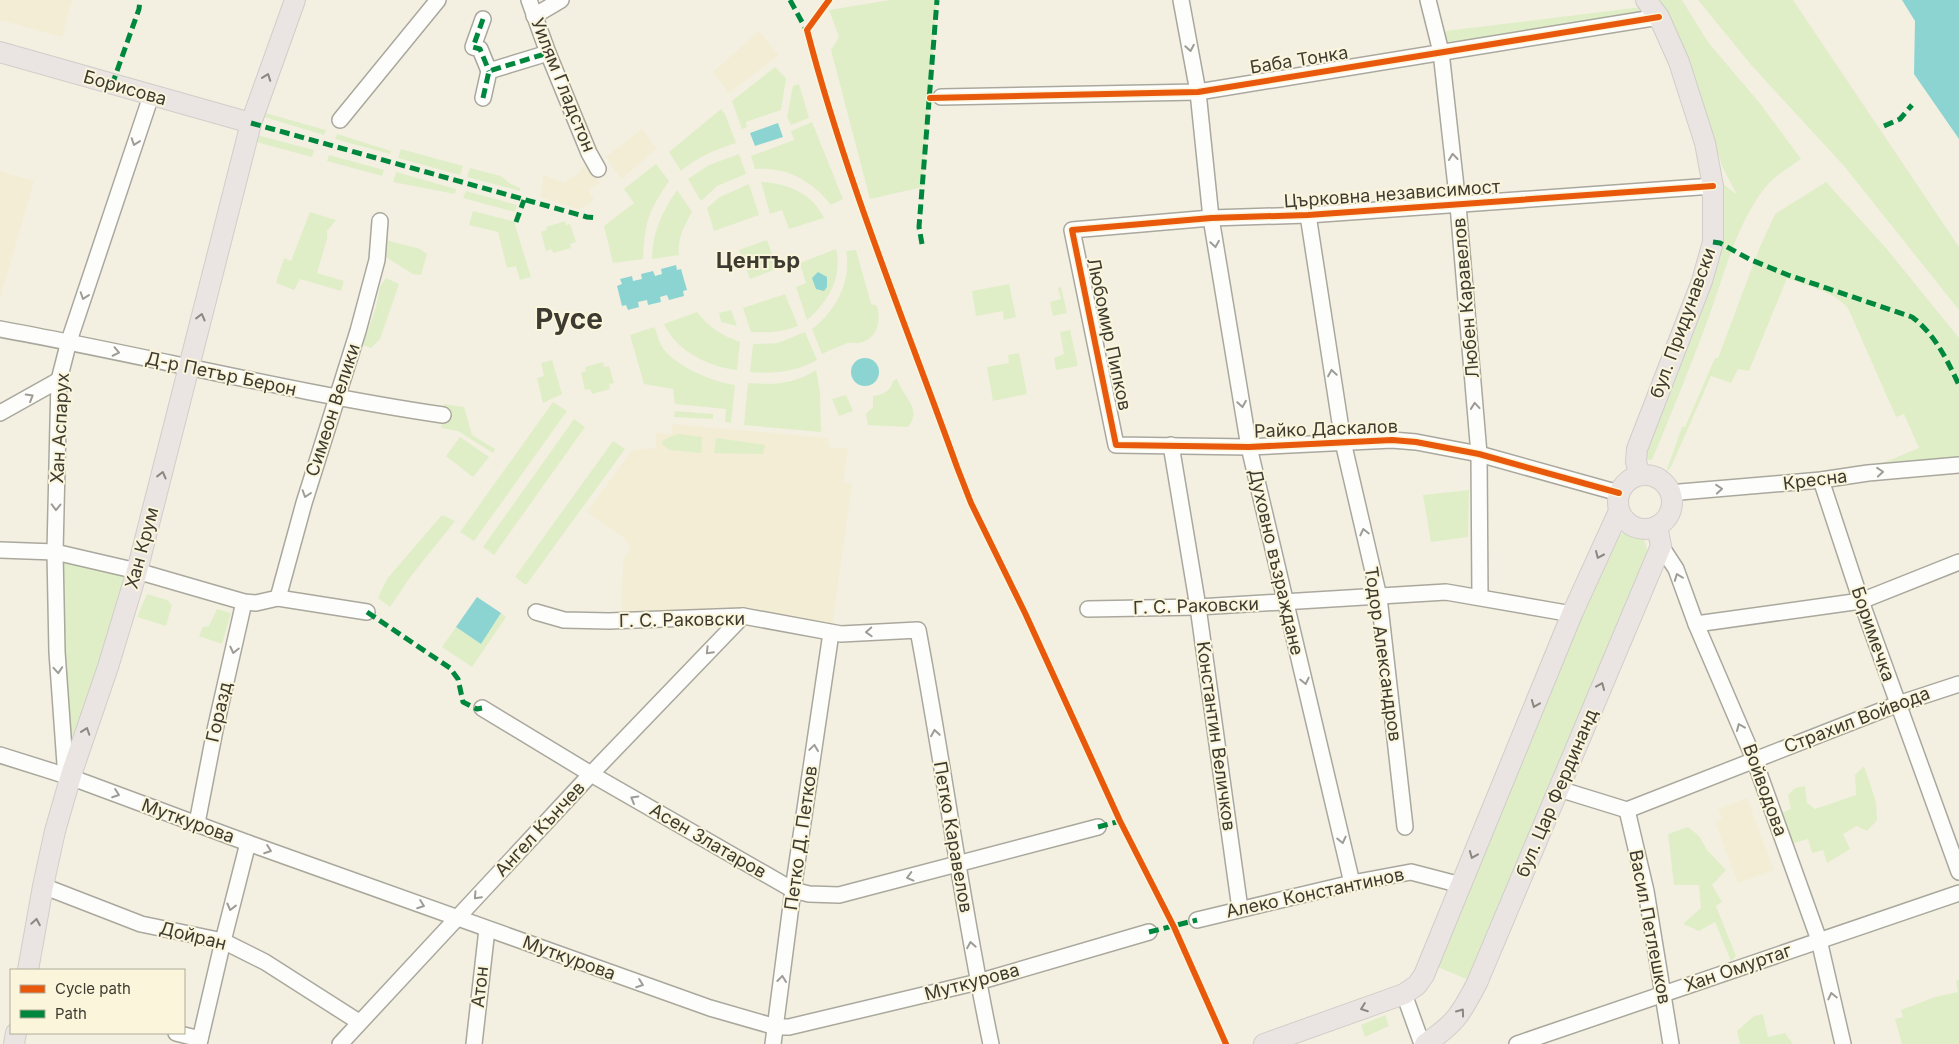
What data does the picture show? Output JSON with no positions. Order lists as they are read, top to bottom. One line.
{"streets":{"main road":["Борисова","бул. Придунавски","Хан Крум","бул. Цар Фердинанд"],"street":["Баба Тонка","Уилям Гладстон","Църковна независимост","Любен Каравелов","Любомир Пипков","Д-р Петър Берон","Симеон Велики","Хан Аспарух","Райко Даскалов","Кресна","Духовно възраждане","Г. С. Раковски","Боримечка","Тодор Александров","Горазд","Страхил Войвода","Константин Величков","Войводова","Муткурова","Ангел Кънчев","Петко Каравелов","Петко Д. Петков","Асен Златаров","Алеко Константинов","Васил Петлешков","Дойран","Хан Омуртаг","Атон"]},"crossings":[["Баба Тонка","Любен Каравелов"],["Баба Тонка","бул. Придунавски"],["Баба Тонка","Духовно възраждане"],["Борисова","Хан Аспарух"],["Борисова","Хан Крум"],["Църковна независимост","Любен Каравелов"],["Църковна независимост","бул. Придунавски"],["Църковна независимост","Любомир Пипков"],["Църковна независимост","Духовно възраждане"],["Църковна независимост","Тодор Александров"],["Любен Каравелов","Райко Даскалов"],["Любен Каравелов","Г. С. Раковски"],["бул. Придунавски","Райко Даскалов"],["бул. Придунавски","Кресна"],["Любомир Пипков","Райко Даскалов"],["Д-р Петър Берон","Симеон Велики"],["Д-р Петър Берон","Хан Аспарух"],["Д-р Петър Берон","Хан Крум"],["Хан Аспарух","Хан Крум"],["Хан Аспарух","Муткурова"],["Райко Даскалов","Кресна"],["Райко Даскалов","Духовно възраждане"],["Райко Даскалов","Тодор Александров"],["Райко Даскалов","Константин Величков"],["Кресна","Боримечка"],["Хан Крум","Муткурова"],["Хан Крум","Дойран"],["Духовно възраждане","Г. С. Раковски"],["Духовно възраждане","Алеко Константинов"],["Г. С. Раковски","Тодор Александров"],["Г. С. Раковски","Константин Величков"],["Г. С. Раковски","Ангел Кънчев"],["Г. С. Раковски","Петко Каравелов"],["Г. С. Раковски","Петко Д. Петков"],["Боримечка","Страхил Войвода"],["Горазд","Муткурова"],["Страхил Войвода","Войводова"],["Страхил Войвода","Васил Петлешков"],["Константин Величков","Алеко Константинов"],["Войводова","бул. Цар Фердинанд"],["Войводова","Хан Омуртаг"],["Муткурова","Ангел Кънчев"],["Муткурова","Петко Каравелов"],["Муткурова","Петко Д. Петков"],["Муткурова","Атон"],["Ангел Кънчев","Асен Златаров"],["Ангел Кънчев","Дойран"],["Петко Каравелов","Асен Златаров"],["Петко Д. Петков","Асен Златаров"],["Васил Петлешков","Хан Омуртаг"]],"one_way":["Любен Каравелов","Симеон Велики","Хан Аспарух","Хан Крум","Духовно възраждане","Тодор Александров","Горазд","Войводова","Муткурова","Ангел Кънчев","Петко Каравелов","Петко Д. Петков","Асен Златаров"],"districts":["Център","Русе"],"legend":["Cycle path","Path"]}
